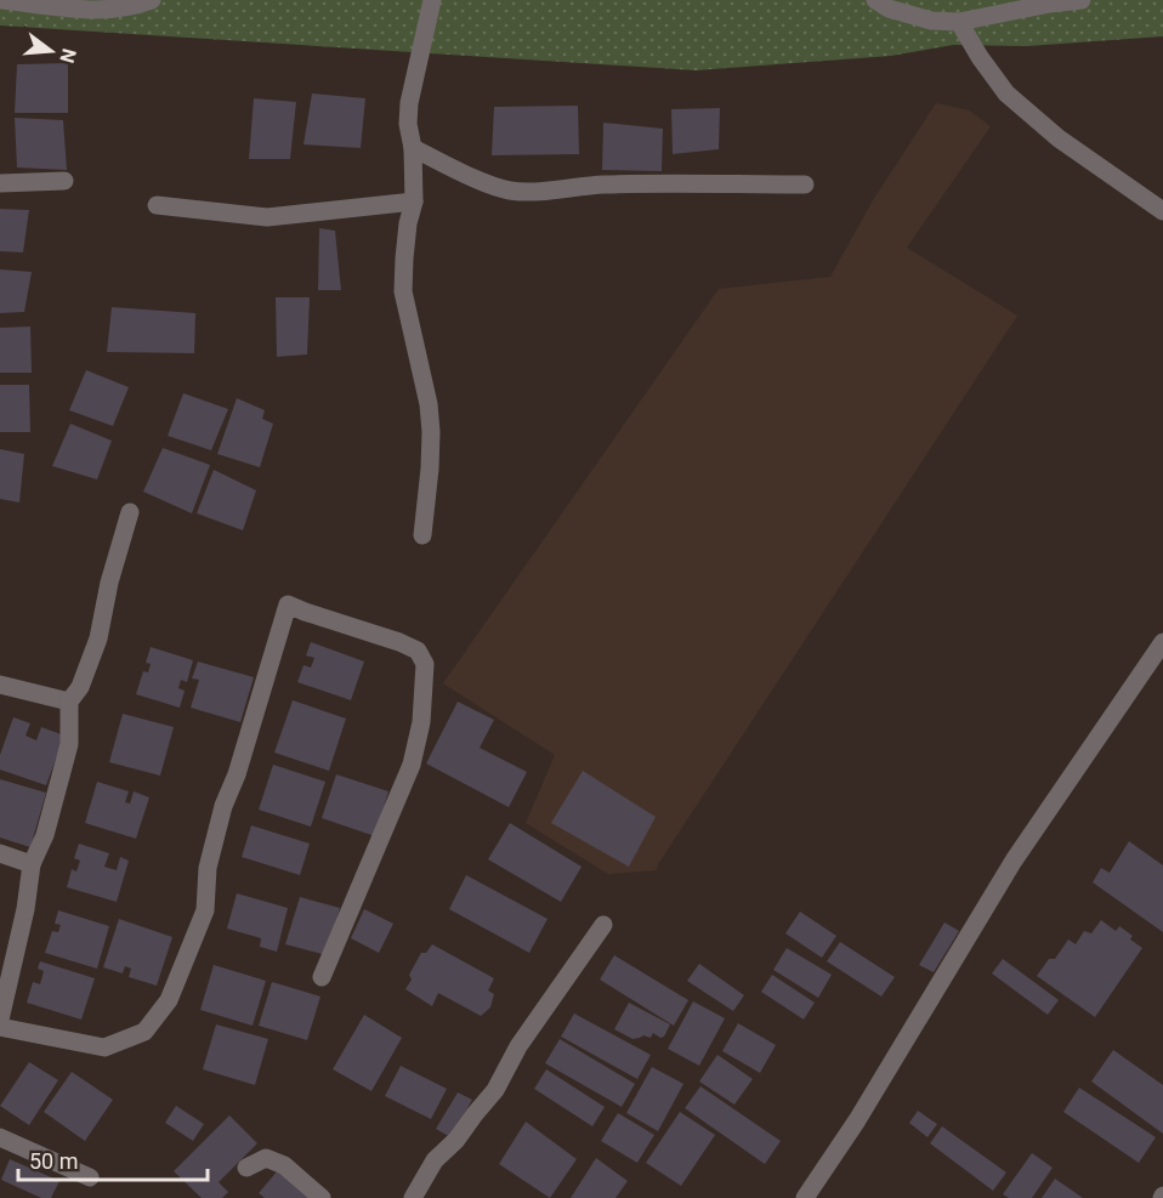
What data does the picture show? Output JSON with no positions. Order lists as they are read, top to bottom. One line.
{"scale_bar":"50 m","north":"right"}
